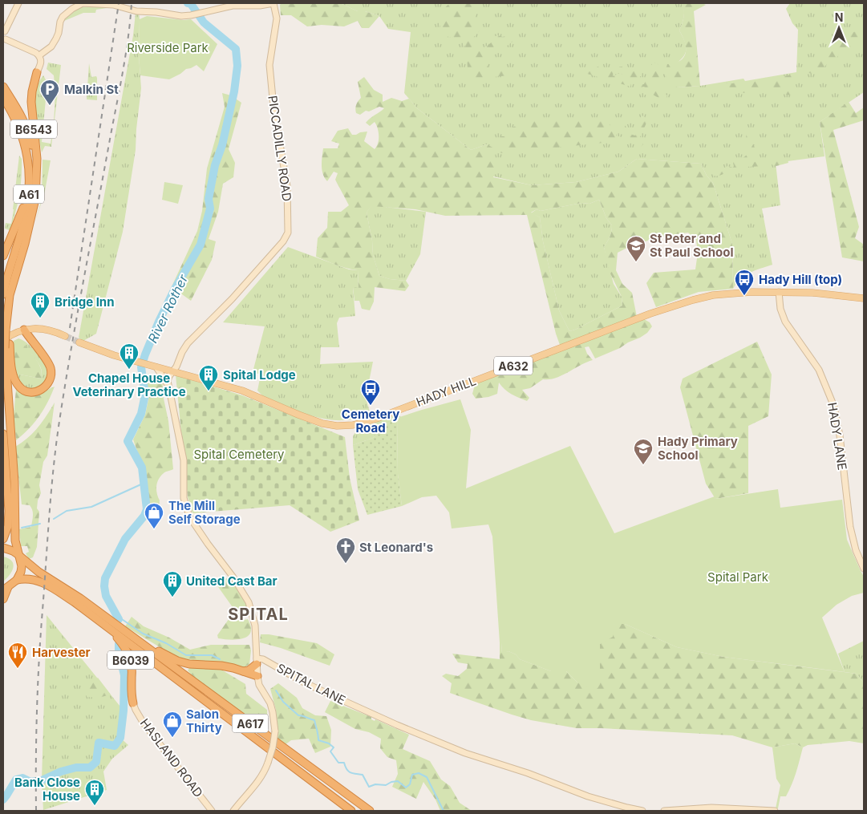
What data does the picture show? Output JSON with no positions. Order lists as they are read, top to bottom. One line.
{"streets":{"highway":["B6543","A61","B6039","A617"],"main road":["A632","HADY HILL"],"street":["PICCADILLY ROAD","HADY LANE","SPITAL LANE","HASLAND ROAD"]},"crossings":[["B6543","A61"],["PICCADILLY ROAD","HADY HILL"],["A61","A617"],["A632","HADY HILL"],["A632","HADY LANE"],["HADY HILL","HADY LANE"],["B6039","A617"],["B6039","HASLAND ROAD"]],"districts":["SPITAL"],"water":["River Rother"],"parks":["Riverside Park","Spital Cemetery","Spital Park"],"places":{"parking":["Malkin St"],"school or university":["St Peter and St Paul School","Hady Primary School"],"bus stop":["Hady Hill (top)","Cemetery Road"],"building":["Bridge Inn","Chapel House Veterinary Practice","Spital Lodge","United Cast Bar","Bank Close House"],"shop":["The Mill Self Storage","Salon Thirty"],"church":["St Leonard's"],"restaurant":["Harvester"]},"north":"top"}
